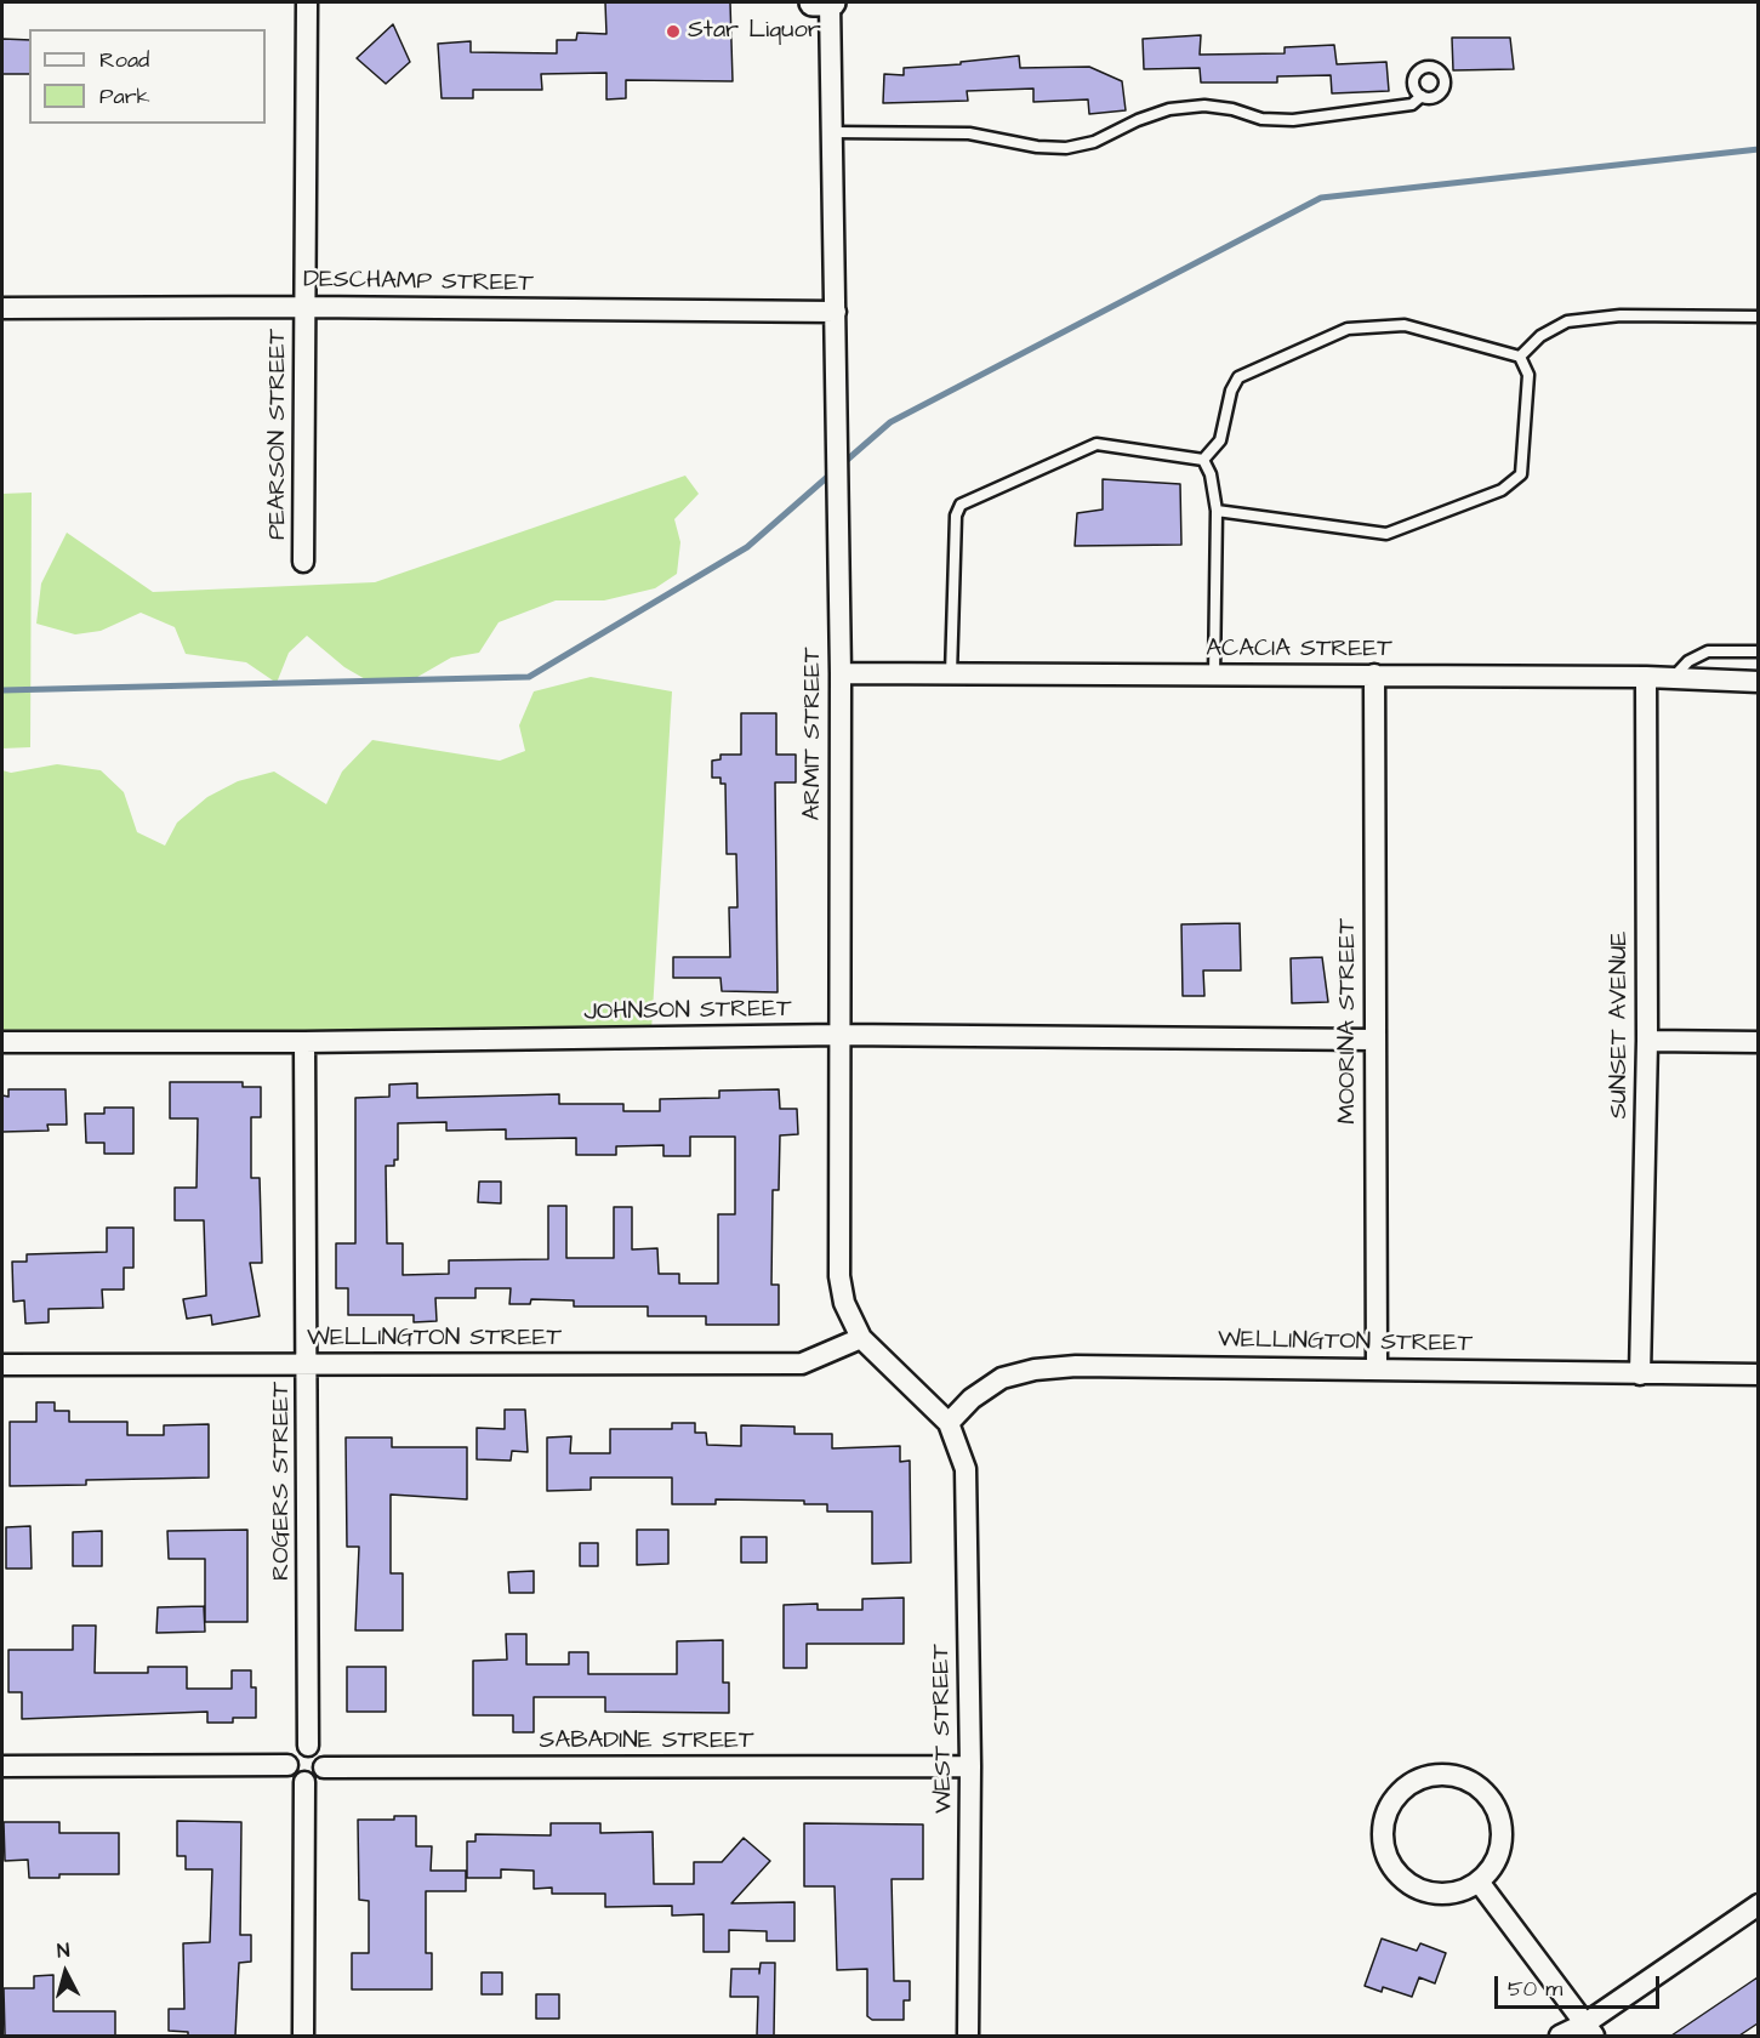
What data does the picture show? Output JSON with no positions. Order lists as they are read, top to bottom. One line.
{"streets":{"street":["DESCHAMP STREET","PEARSON STREET","ACACIA STREET","ARMIT STREET","JOHNSON STREET","MOORINA STREET","SUNSET AVENUE","WELLINGTON STREET","ROGERS STREET","WEST STREET","SABADINE STREET"]},"crossings":[["DESCHAMP STREET","PEARSON STREET"],["DESCHAMP STREET","ARMIT STREET"],["ACACIA STREET","ARMIT STREET"],["ACACIA STREET","MOORINA STREET"],["ACACIA STREET","SUNSET AVENUE"],["ARMIT STREET","JOHNSON STREET"],["ARMIT STREET","WELLINGTON STREET"],["ARMIT STREET","WEST STREET"],["JOHNSON STREET","MOORINA STREET"],["JOHNSON STREET","ROGERS STREET"],["MOORINA STREET","WELLINGTON STREET"],["SUNSET AVENUE","WELLINGTON STREET"],["WELLINGTON STREET","ROGERS STREET"],["WELLINGTON STREET","WEST STREET"],["ROGERS STREET","SABADINE STREET"],["WEST STREET","SABADINE STREET"]],"places":["Star Liquor"],"legend":["Road","Park"],"scale_bar":"50 m","north":"top"}
